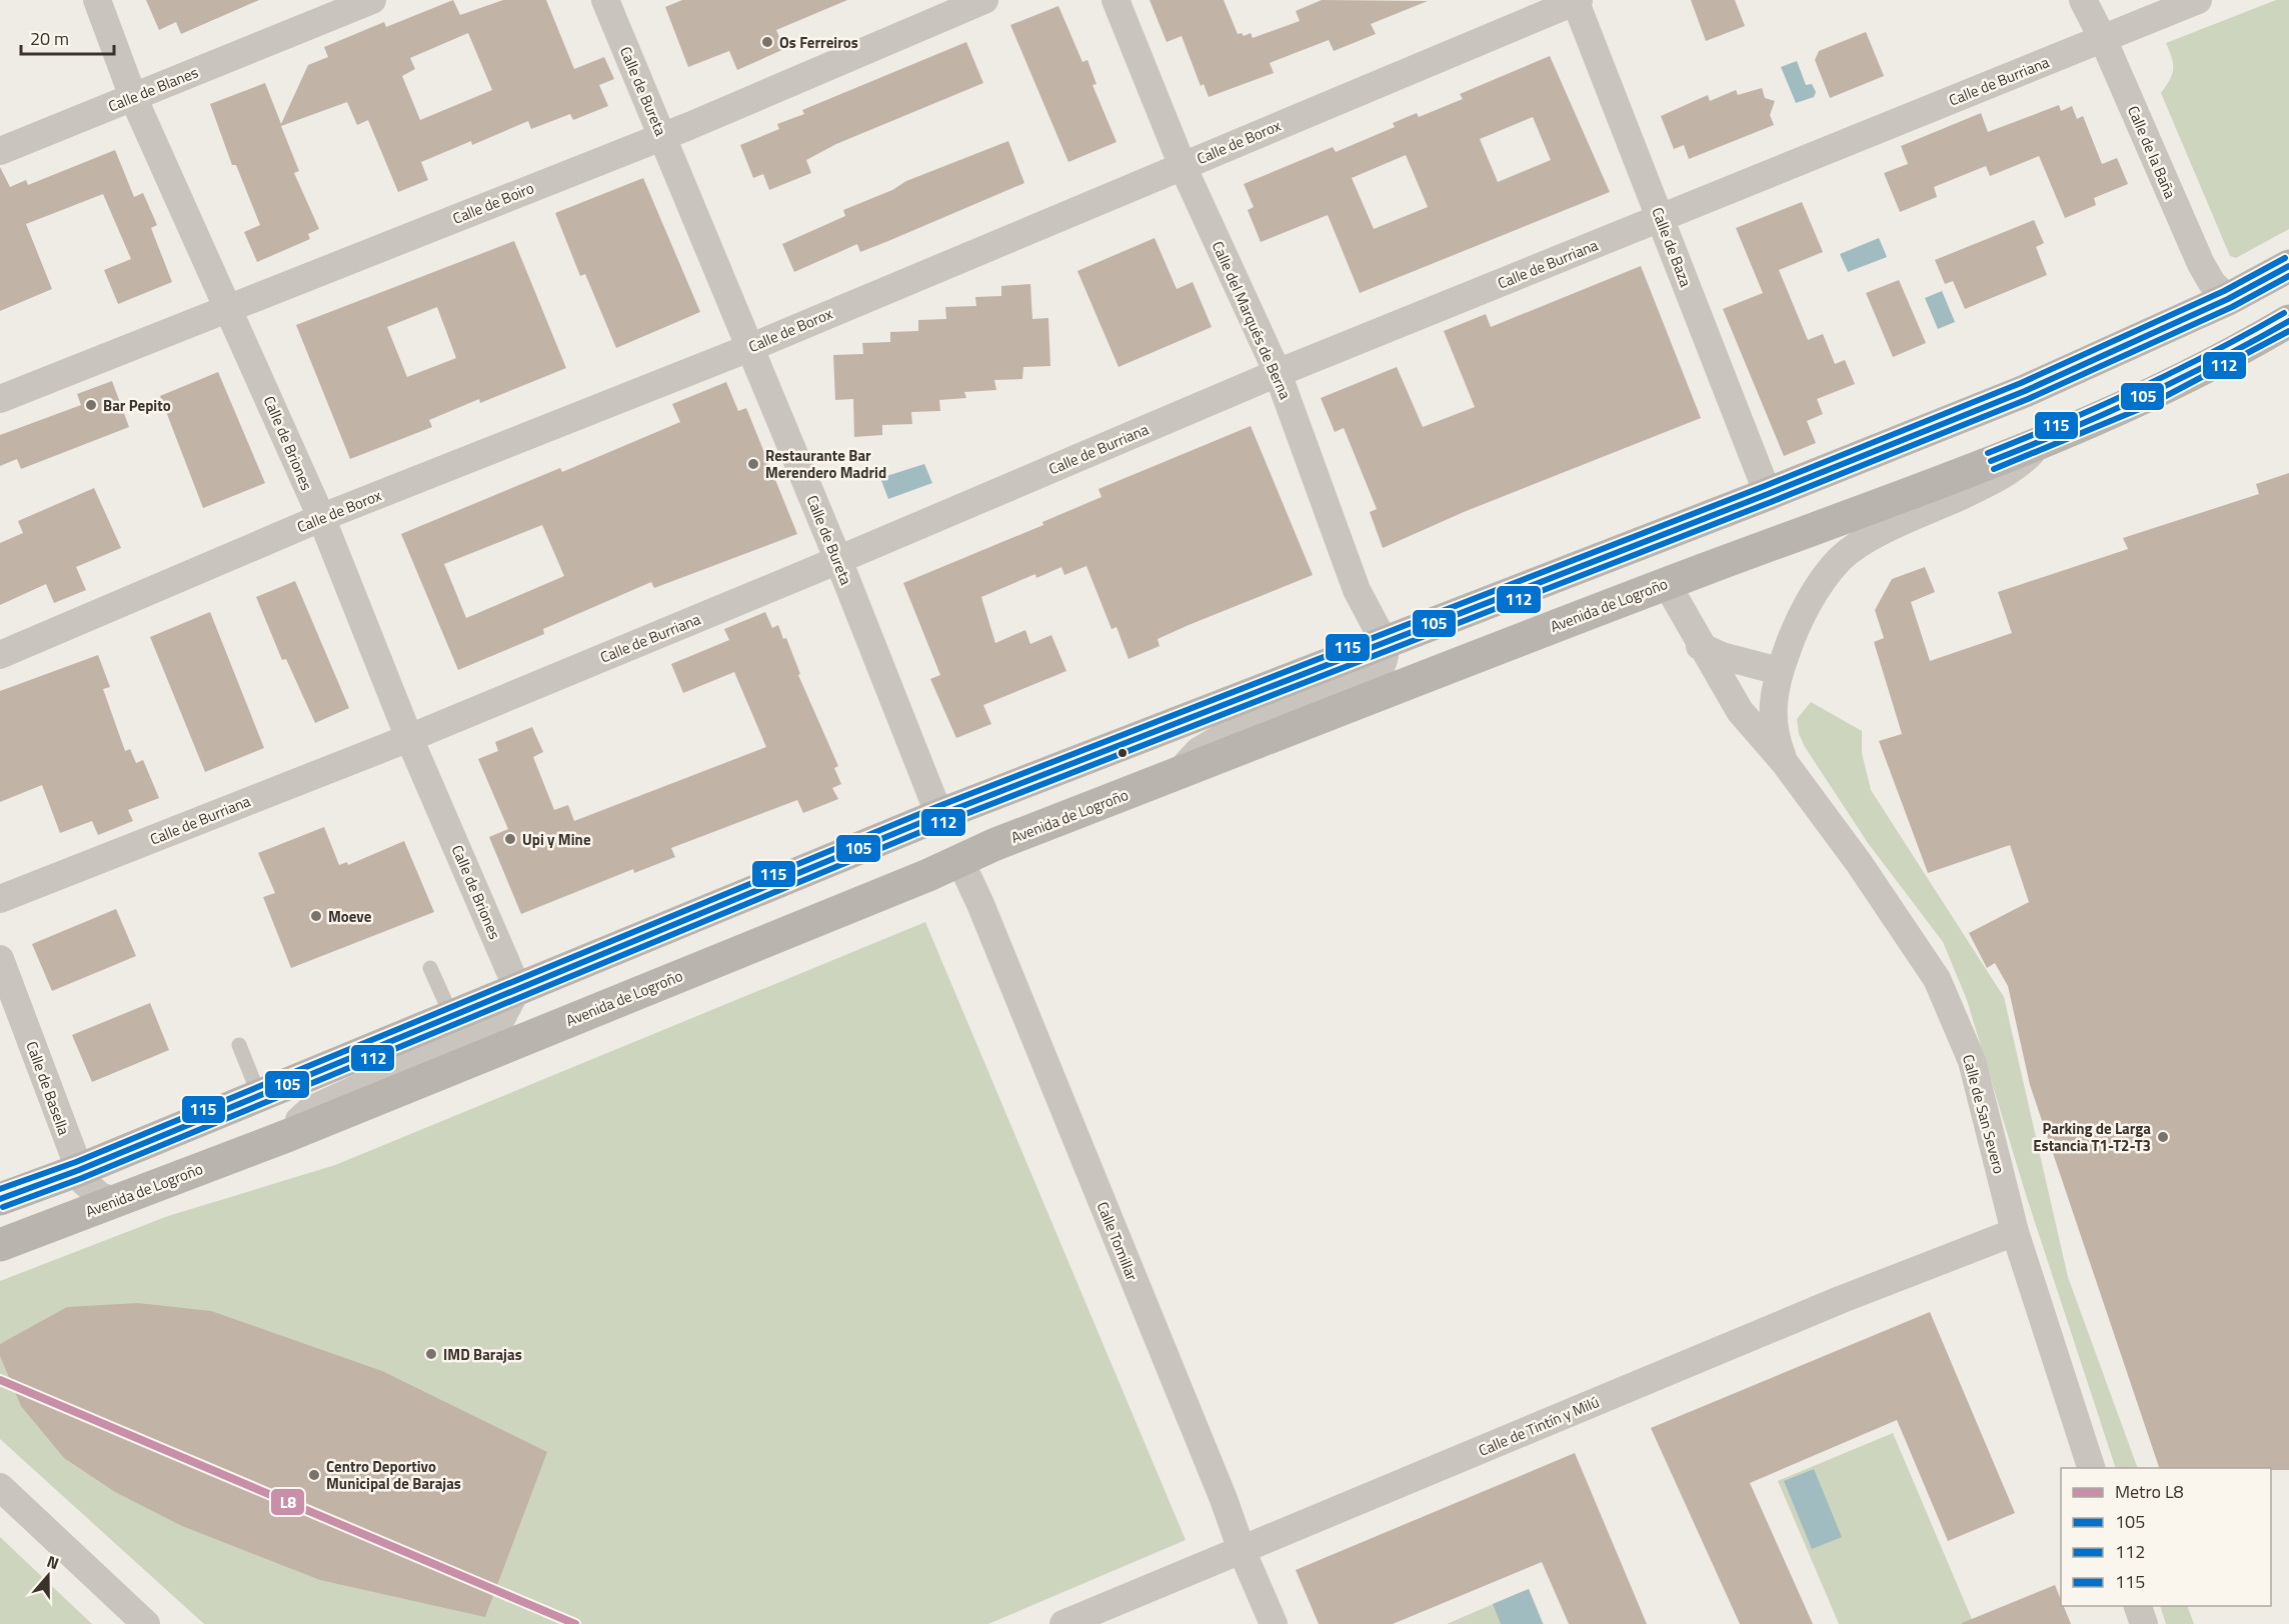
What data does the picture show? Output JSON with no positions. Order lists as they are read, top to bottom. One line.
{"streets":{"main road":["Avenida de Logroño"],"street":["Calle de Burriana","Calle de Blanes","Calle de Bureta","Calle de Borox","Calle de la Baña","Calle de Boiro","Calle de Baza","Calle del Marqués de Berna","Calle de Briones","Calle de Basella","Calle de San Severo","Calle Tomillar","Calle de Tintín y Milú"]},"crossings":[["Calle de Burriana","Calle de Bureta"],["Calle de Burriana","Calle de la Baña"],["Calle de Burriana","Calle de Baza"],["Calle de Burriana","Calle del Marqués de Berna"],["Calle de Burriana","Calle de Briones"],["Calle de Blanes","Calle de Briones"],["Calle de Bureta","Calle de Borox"],["Calle de Bureta","Calle de Boiro"],["Calle de Borox","Calle de Baza"],["Calle de Borox","Calle del Marqués de Berna"],["Calle de Borox","Calle de Briones"],["Calle de Boiro","Calle de Briones"],["Calle del Marqués de Berna","Avenida de Logroño"],["Avenida de Logroño","Calle de Basella"],["Avenida de Logroño","Calle de San Severo"],["Avenida de Logroño","Calle Tomillar"],["Calle de San Severo","Calle de Tintín y Milú"],["Calle Tomillar","Calle de Tintín y Milú"]],"places":["Os Ferreiros","Bar Pepito","Restaurante Bar Merendero Madrid","Upi y Mine","Moeve","Parking de Larga Estancia T1-T2-T3","IMD Barajas","Centro Deportivo Municipal de Barajas"],"lines":["transit line 115","transit line 105","transit line 112","metro line L8"],"legend":["Metro L8","105","112","115"],"scale_bar":"20 m","north":"top"}
